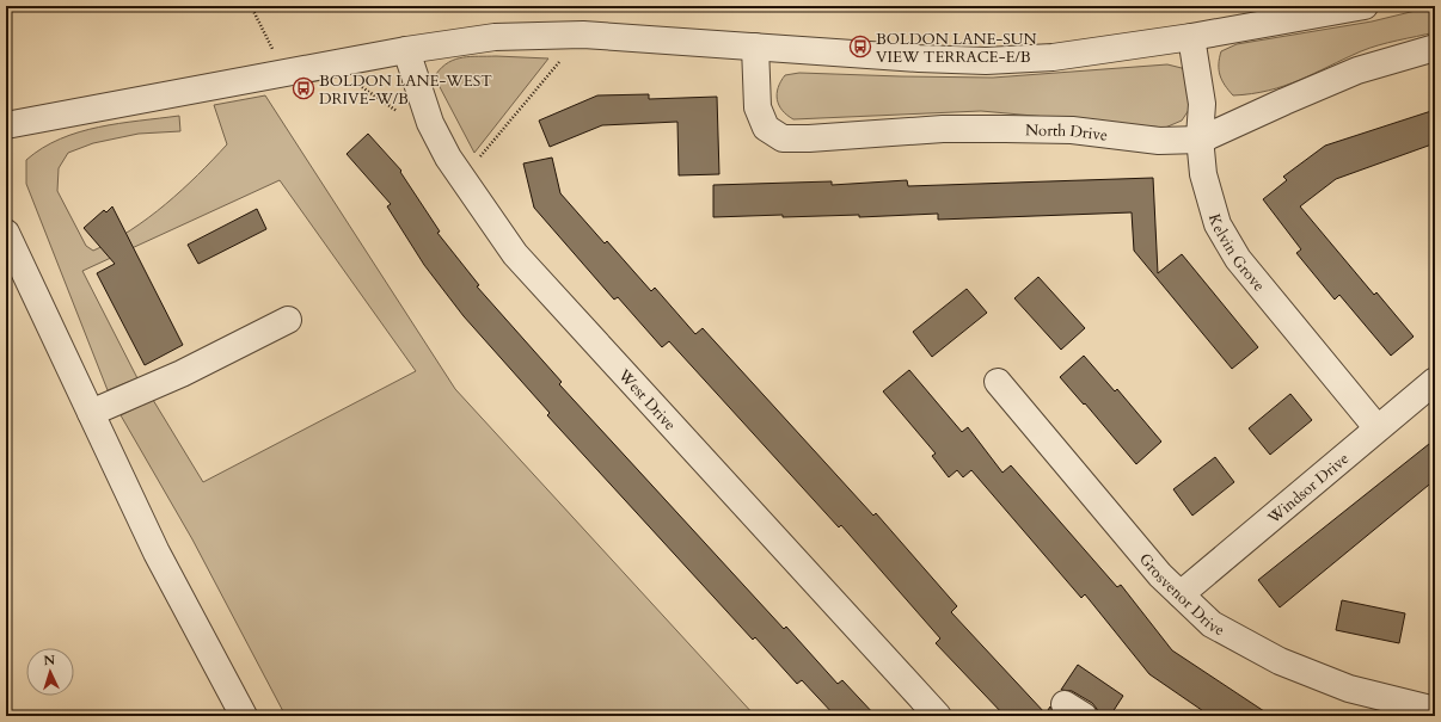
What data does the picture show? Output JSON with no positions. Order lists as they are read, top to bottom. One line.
{"streets":{"street":["North Drive","Kelvin Grove","West Drive","Windsor Drive","Grosvenor Drive"]},"crossings":[["North Drive","Kelvin Grove"],["Kelvin Grove","Windsor Drive"],["Windsor Drive","Grosvenor Drive"]],"places":{"bus stop":["BOLDON LANE-SUN VIEW TERRACE-E/B","BOLDON LANE-WEST DRIVE-W/B"]},"north":"top"}
